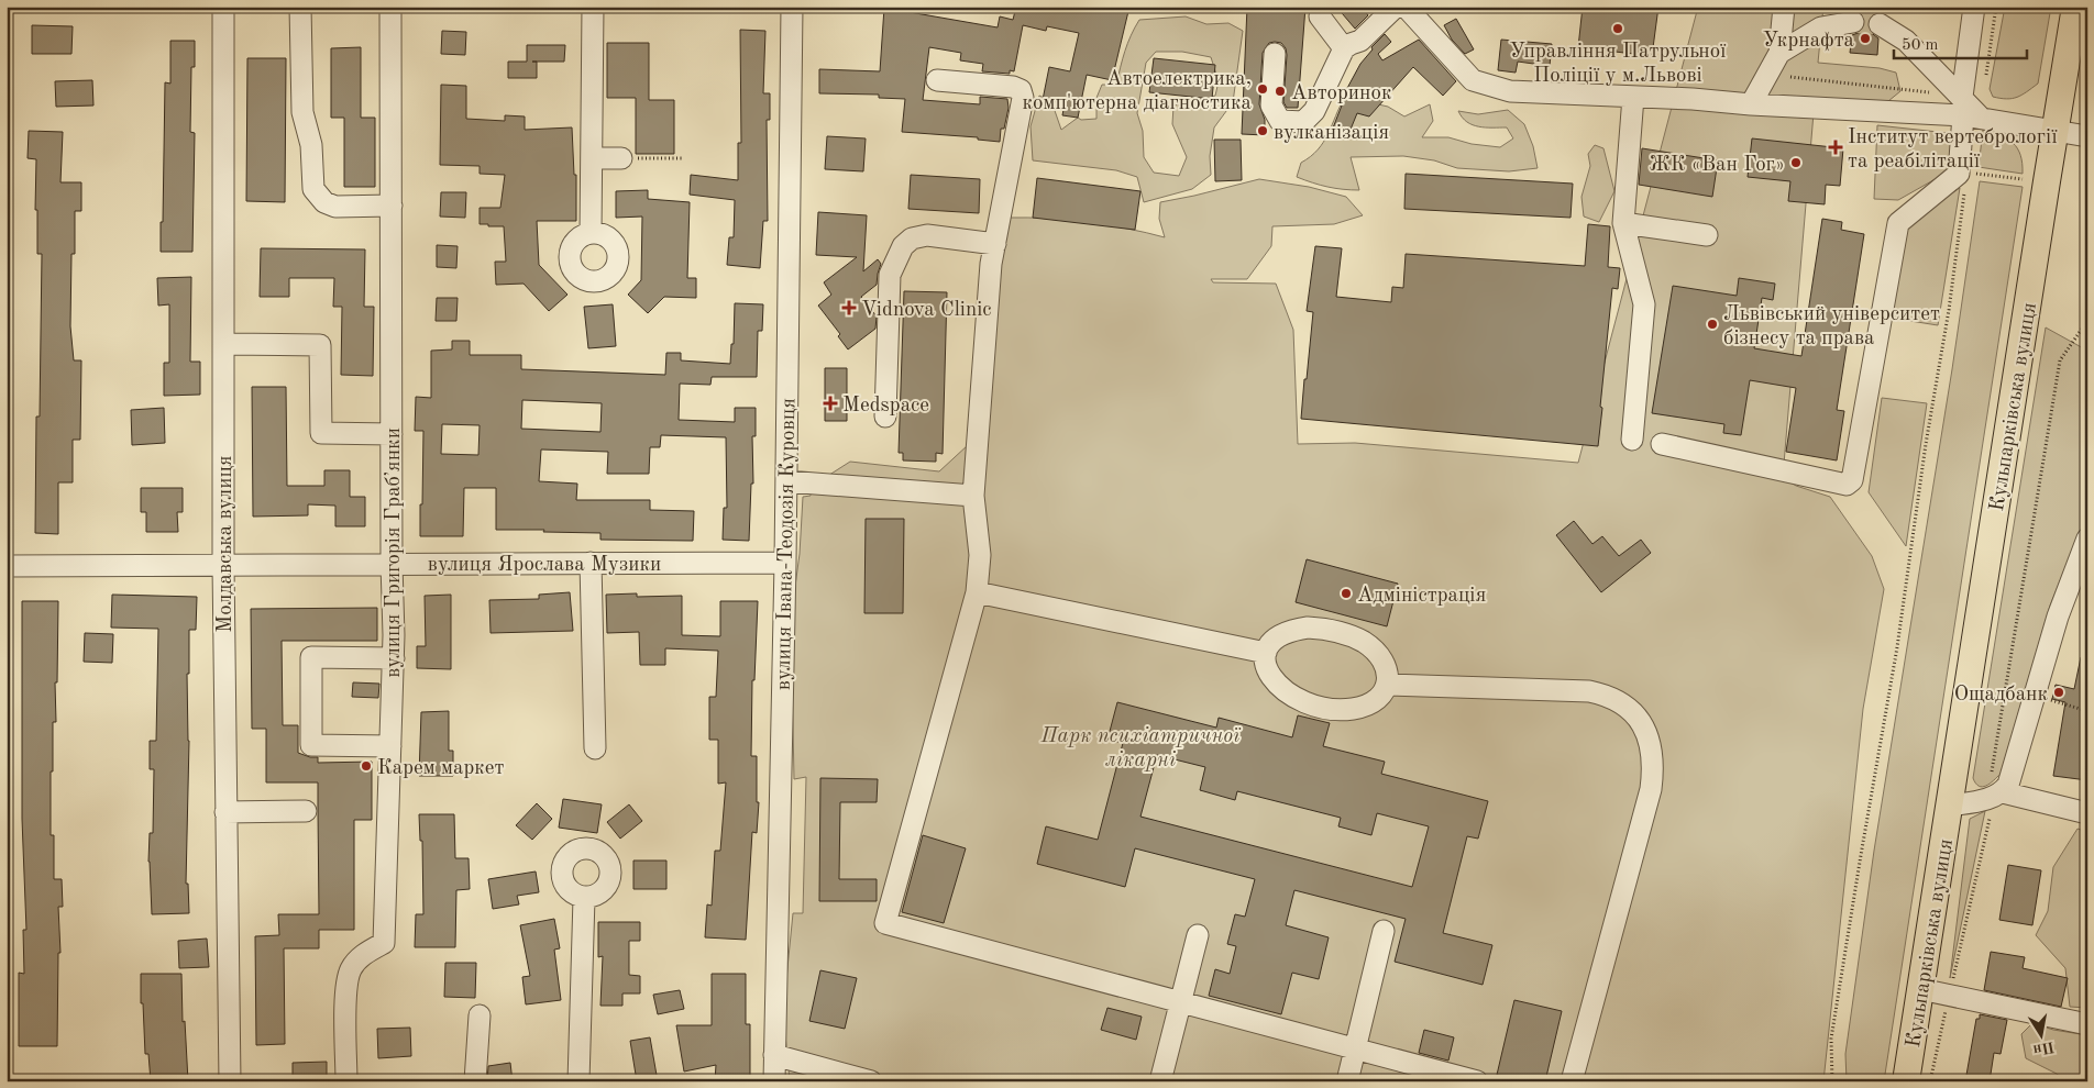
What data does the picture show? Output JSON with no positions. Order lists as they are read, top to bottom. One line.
{"streets":{"main road":["Кульпарківська вулиця"],"street":["Молдавська вулиця","вулиця Івана-Теодозія Куровця","вулиця Григорія Грабʼянки","вулиця Ярослава Музики"]},"crossings":[["Молдавська вулиця","вулиця Ярослава Музики"],["вулиця Івана-Теодозія Куровця","вулиця Ярослава Музики"],["вулиця Григорія Грабʼянки","вулиця Ярослава Музики"]],"parks":["Парк психіатричної лікарні"],"places":{"other":["Управління Патрульної Поліції у м.Львові","Укрнафта","Автоелектрика, комп'ютерна діагностика","Авторинок","вулканізація","ЖК «Ван Гог»","Львівський університет бізнесу та права","Адміністрація","Ощадбанк","Карем маркет"],"health":["Інститут вертебрології та реабілітації","Vidnova Clinic","Medspace"]},"scale_bar":"50 m","north":"bottom"}
